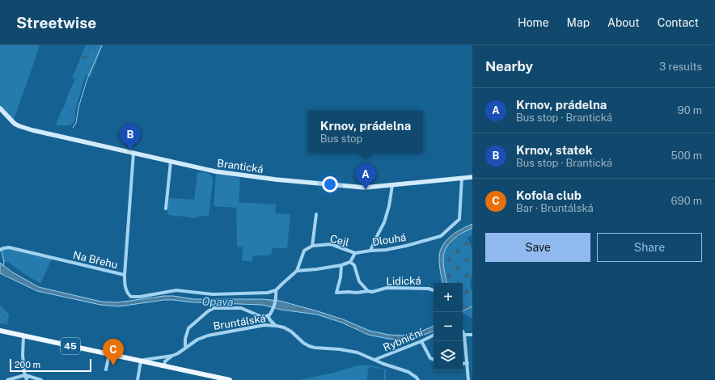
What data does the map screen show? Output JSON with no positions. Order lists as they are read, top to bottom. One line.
{"streets":{"main road":["Bruntálská","45"],"street":["Brantická","Dlouhá","Cejl","Na Břehu","Lidická","Rybniční"]},"crossings":[["Brantická","Dlouhá"],["Dlouhá","Cejl"],["Bruntálská","Rybniční"]],"water":["Opava"],"scale_bar":"200 m","page":{"header":"Streetwise","nav":["Home","Map","About","Contact"],"heading":["Nearby","3 results"],"list":[{"mark":"A","name":"Krnov, prádelna","note":"Bus stop · Brantická","value":"90 m"},{"mark":"B","name":"Krnov, statek","note":"Bus stop · Brantická","value":"500 m"},{"mark":"C","name":"Kofola club","note":"Bar · Bruntálská","value":"690 m"}],"popup":["Krnov, prádelna","Bus stop"],"pins":["B","A","C"],"buttons":["Save","Share"],"map_buttons":["+","−"],"scale":"200 m"}}
